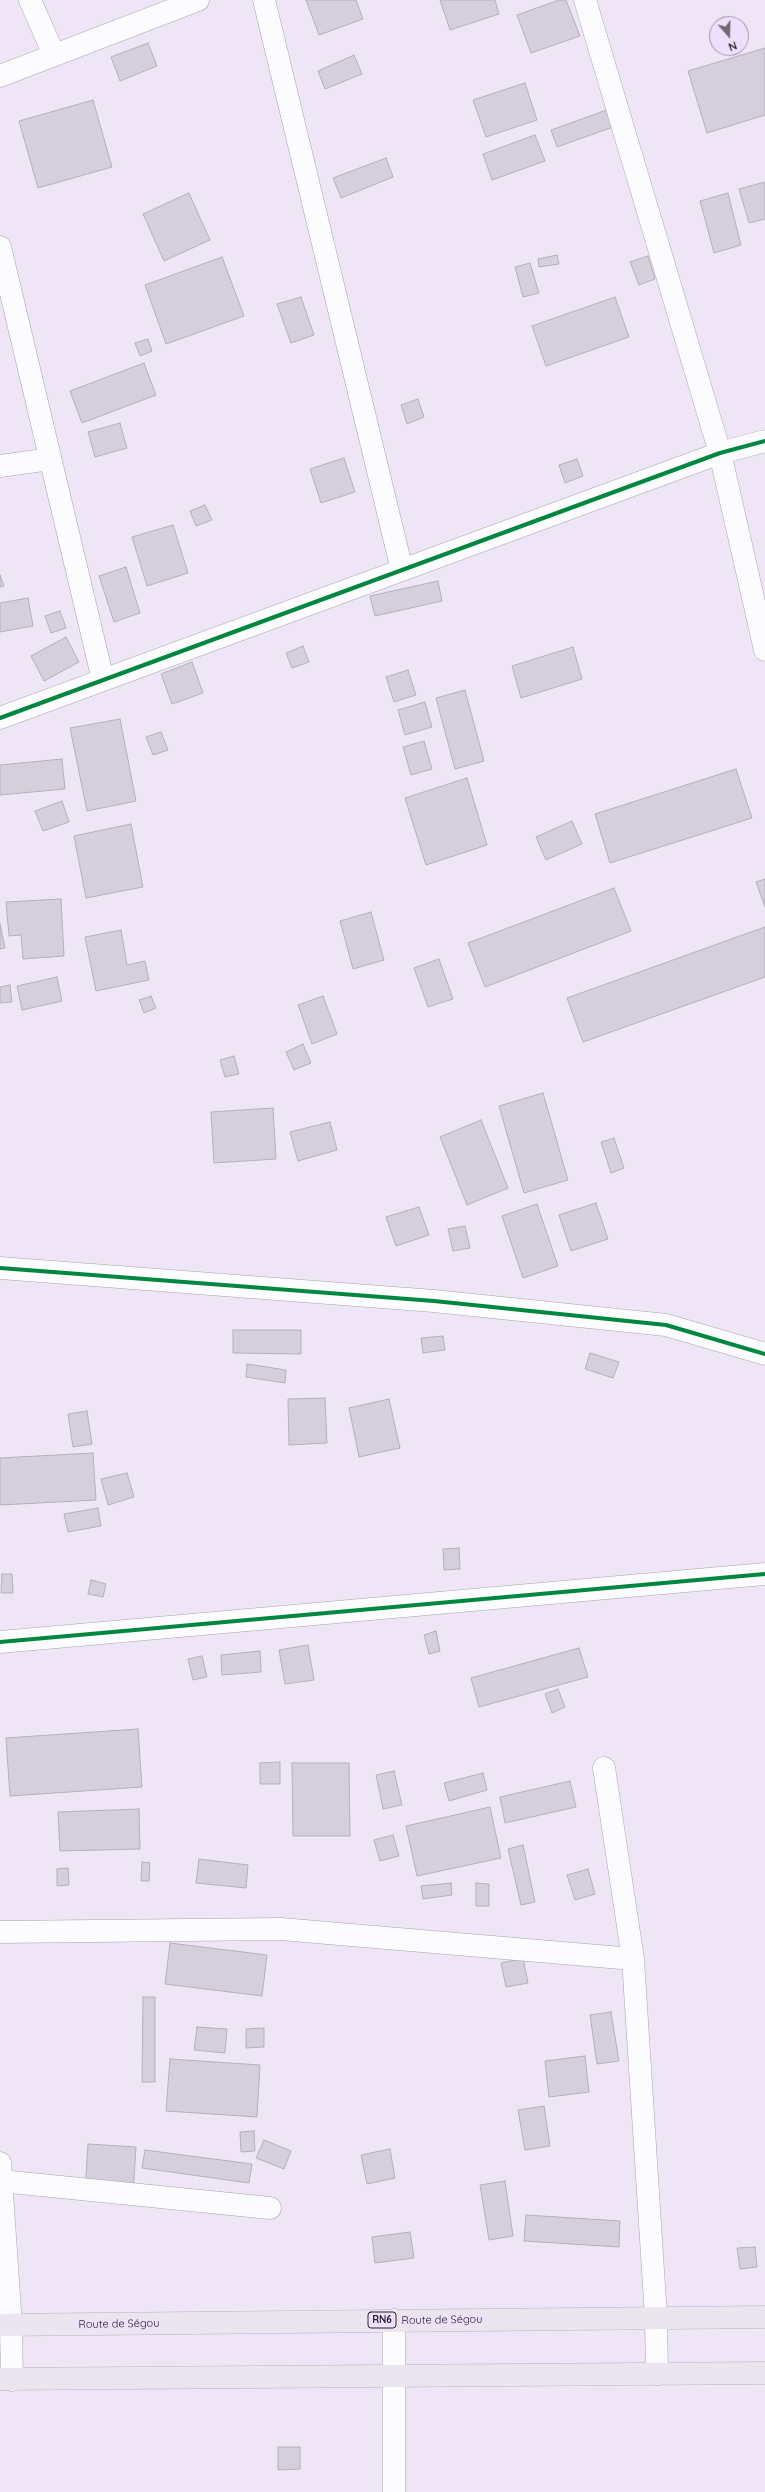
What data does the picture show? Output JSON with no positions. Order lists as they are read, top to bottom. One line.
{"streets":{"highway":["RN6","Route de Ségou"]},"north":"bottom"}
